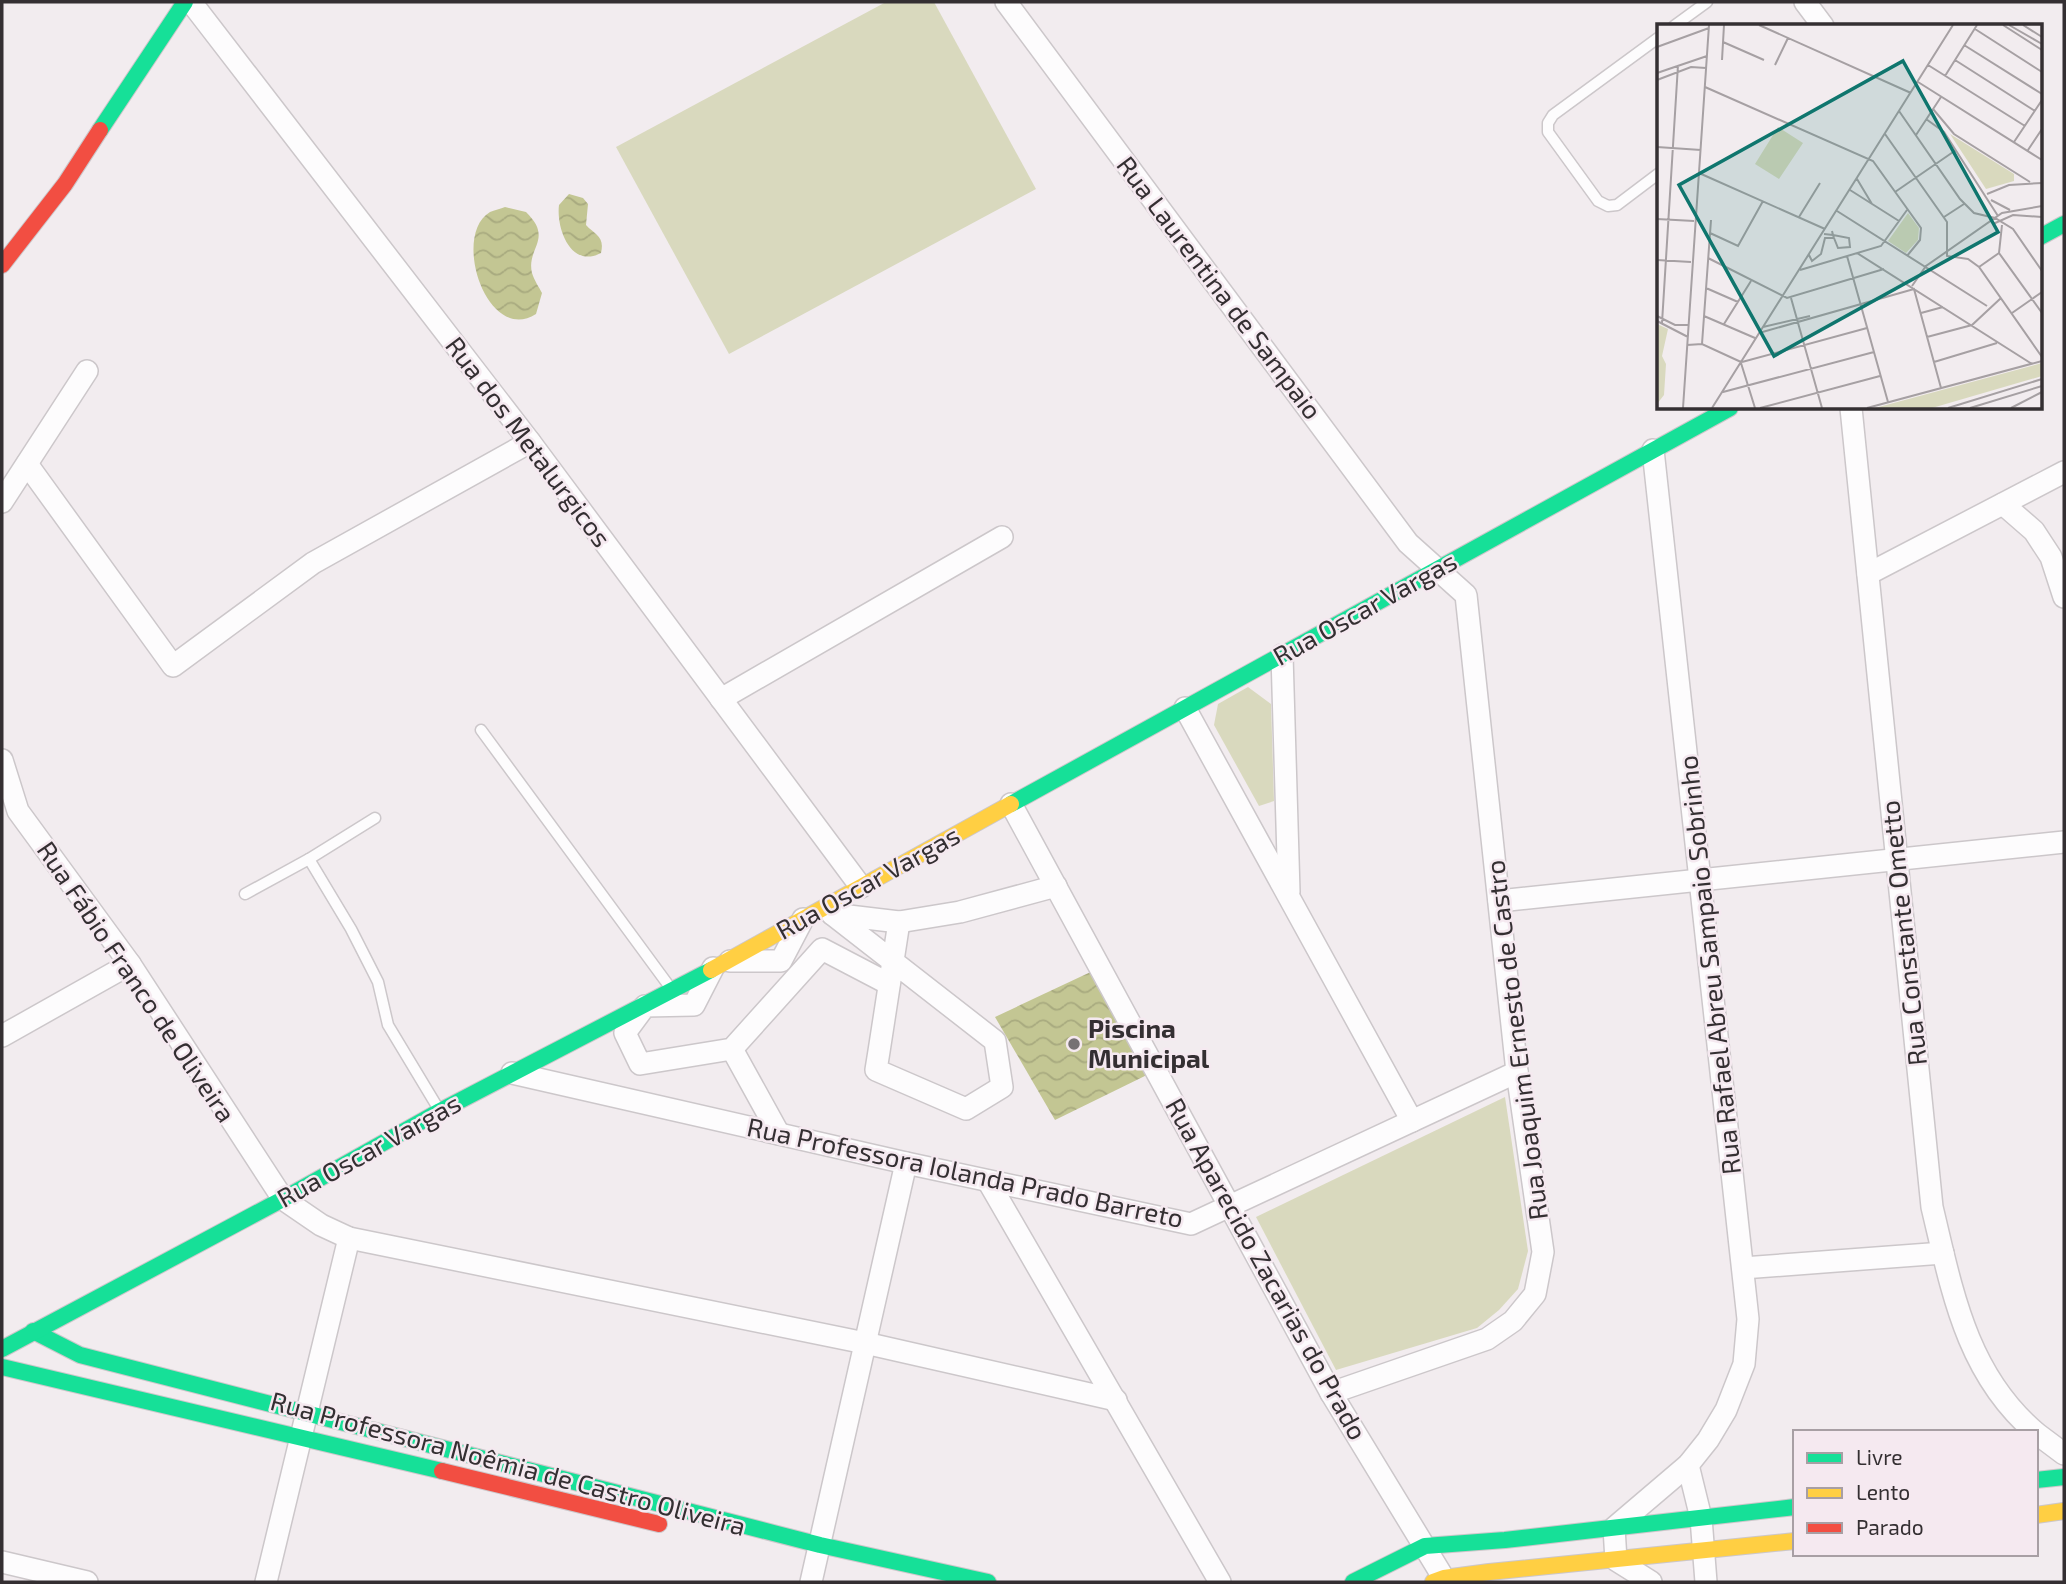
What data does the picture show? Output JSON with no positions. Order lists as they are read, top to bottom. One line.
{"streets":{"street":["Rua Laurentina de Sampaio","Rua dos Metalurgicos","Rua Oscar Vargas","Rua Constante Ometto","Rua Rafael Abreu Sampaio Sobrinho","Rua Fábio Franco de Oliveira","Rua Joaquim Ernesto de Castro","Rua Professora Iolanda Prado Barreto","Rua Aparecido Zacarias do Prado","Rua Professora Noêmia de Castro Oliveira"]},"crossings":[["Rua Laurentina de Sampaio","Rua Oscar Vargas"],["Rua Laurentina de Sampaio","Rua Joaquim Ernesto de Castro"],["Rua dos Metalurgicos","Rua Oscar Vargas"],["Rua Oscar Vargas","Rua Rafael Abreu Sampaio Sobrinho"],["Rua Oscar Vargas","Rua Fábio Franco de Oliveira"],["Rua Oscar Vargas","Rua Joaquim Ernesto de Castro"],["Rua Oscar Vargas","Rua Professora Iolanda Prado Barreto"],["Rua Oscar Vargas","Rua Aparecido Zacarias do Prado"],["Rua Oscar Vargas","Rua Professora Noêmia de Castro Oliveira"],["Rua Joaquim Ernesto de Castro","Rua Professora Iolanda Prado Barreto"],["Rua Joaquim Ernesto de Castro","Rua Aparecido Zacarias do Prado"],["Rua Professora Iolanda Prado Barreto","Rua Aparecido Zacarias do Prado"]],"places":["Piscina Municipal"],"legend":["Livre","Lento","Parado"]}
